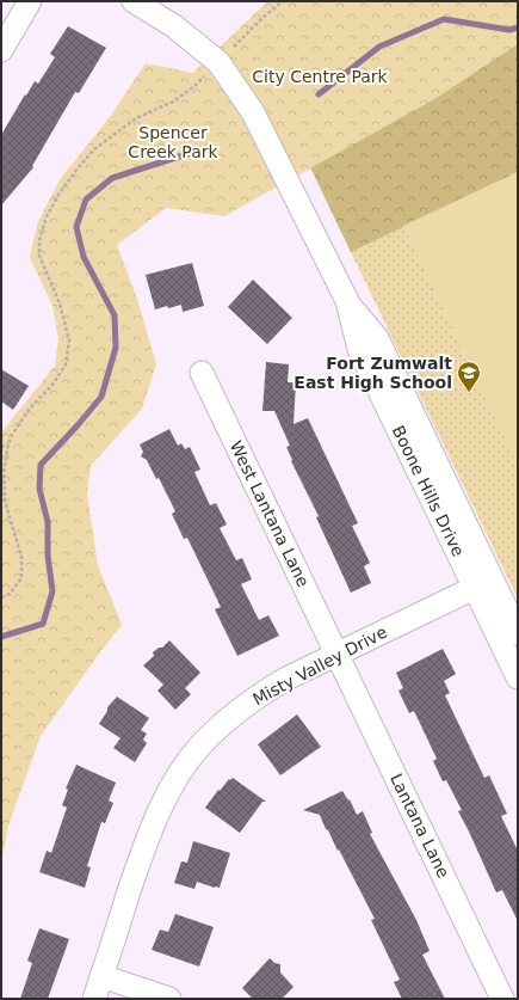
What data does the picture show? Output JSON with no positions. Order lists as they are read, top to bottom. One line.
{"streets":{"street":["Boone Hills Drive","West Lantana Lane","Misty Valley Drive","Lantana Lane"]},"crossings":[["Boone Hills Drive","Misty Valley Drive"],["West Lantana Lane","Misty Valley Drive"],["West Lantana Lane","Lantana Lane"],["Misty Valley Drive","Lantana Lane"]],"parks":["City Centre Park","Spencer Creek Park"],"places":{"school or university":["Fort Zumwalt East High School"]}}
